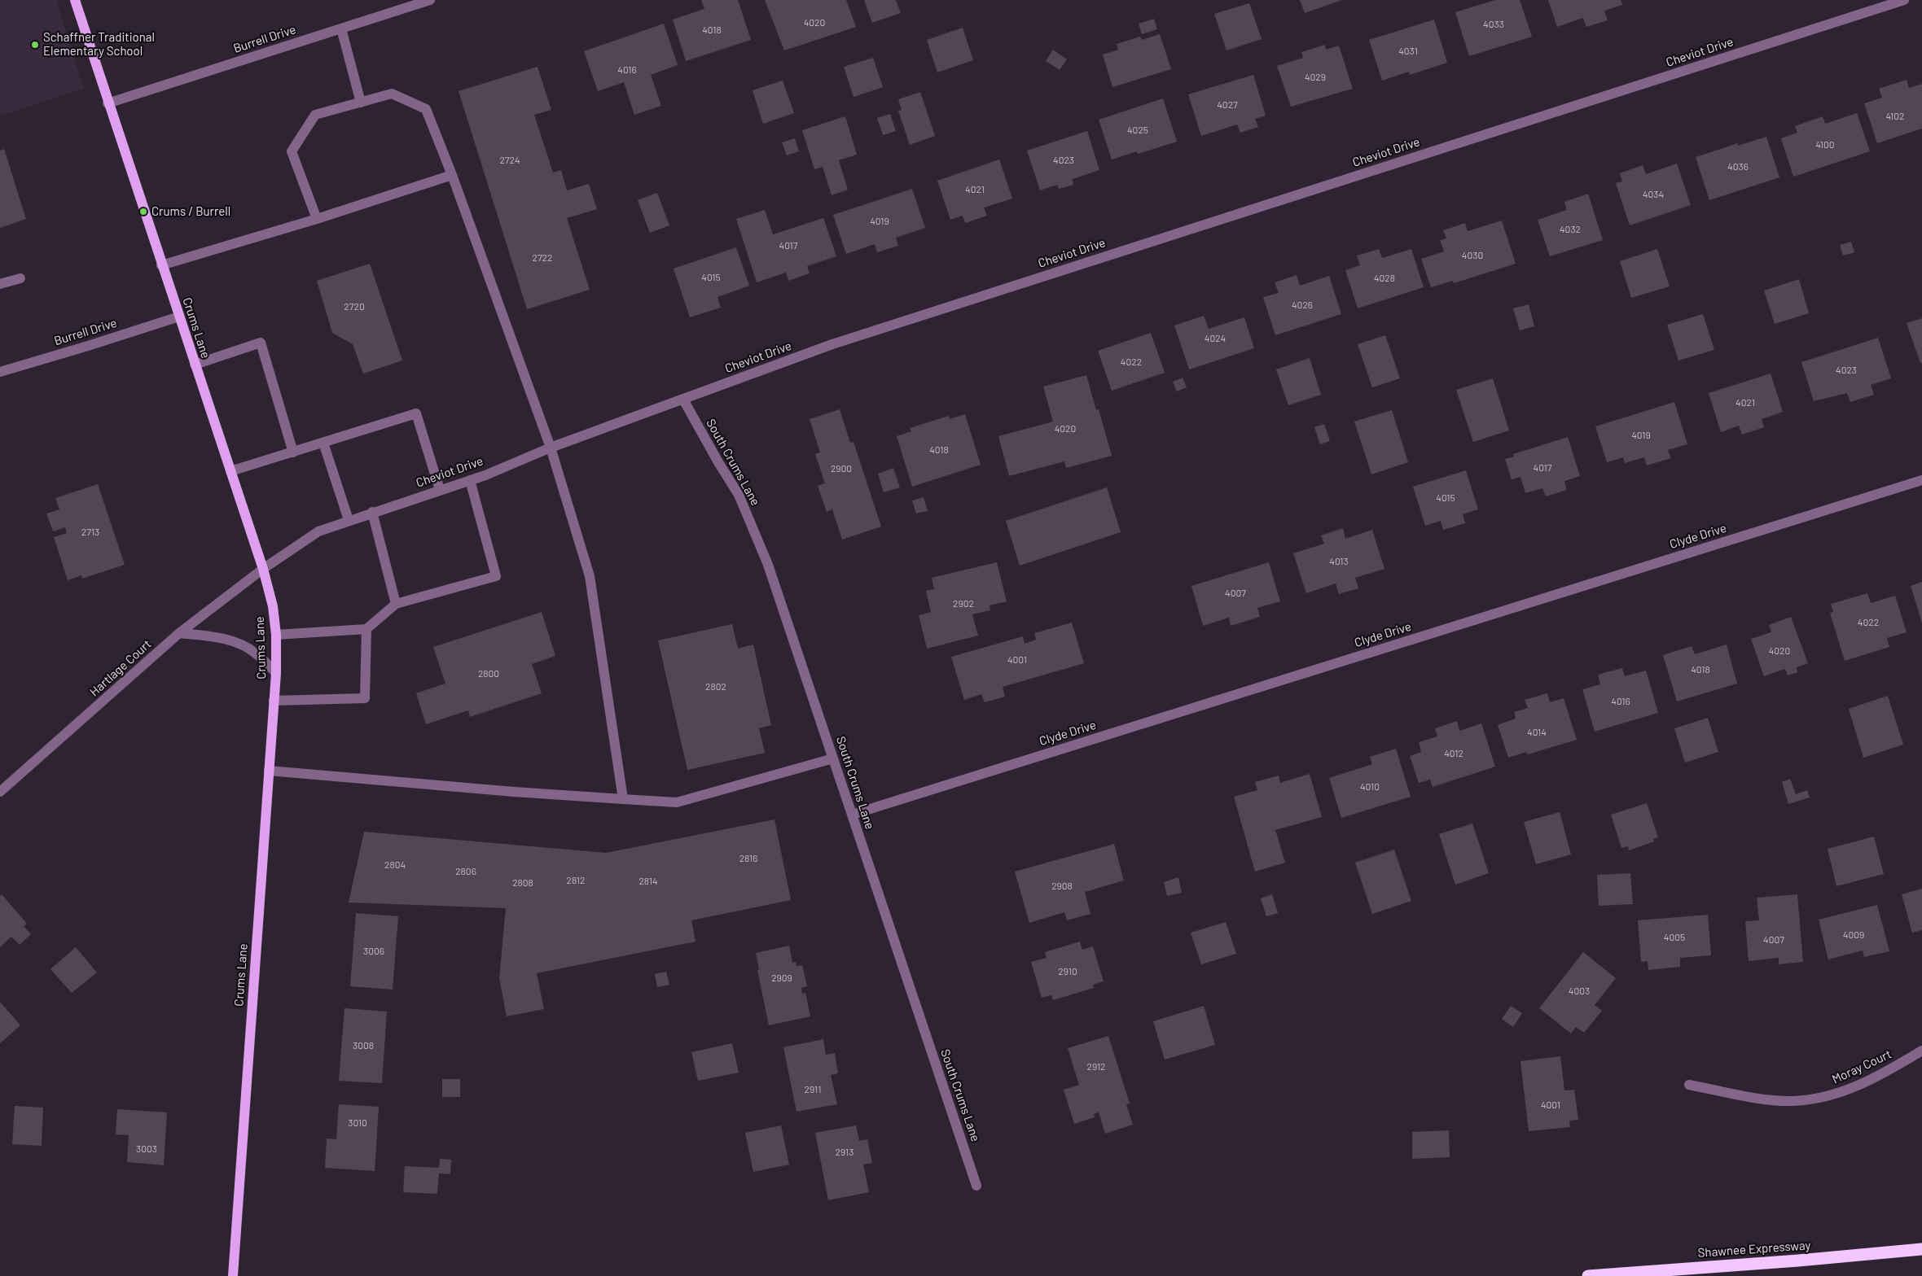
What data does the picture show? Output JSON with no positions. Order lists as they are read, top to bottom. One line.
{"streets":{"highway":["Shawnee Expressway"],"main road":["Crums Lane"],"street":["Burrell Drive","Cheviot Drive","South Crums Lane","Clyde Drive","Hartlage Court","Moray Court"]},"crossings":[["Burrell Drive","Crums Lane"],["Cheviot Drive","Crums Lane"],["Cheviot Drive","South Crums Lane"],["Cheviot Drive","Hartlage Court"],["Crums Lane","Hartlage Court"],["South Crums Lane","Clyde Drive"]],"places":["Schaffner Traditional Elementary School","Crums / Burrell"],"house_numbers":["4020","4033","4018","4031","4016","4029","4027","4102","4025","4100","2724","4023","4036","4021","4034","4019","4032","4017","4030","2722","4015","4028","4026","2720","4024","4022","4023","4021","4020","4019","4018","4017","2900","4015","2713","4013","4007","2902","4022","4020","4001","4018","2800","2802","4016","4014","4012","4010","2816","2804","2806","2812","2814","2808","2908","4009","4005","4007","3006","2910","2909","4003","3008","2912","2911","4001","3010","3003","2913"]}
